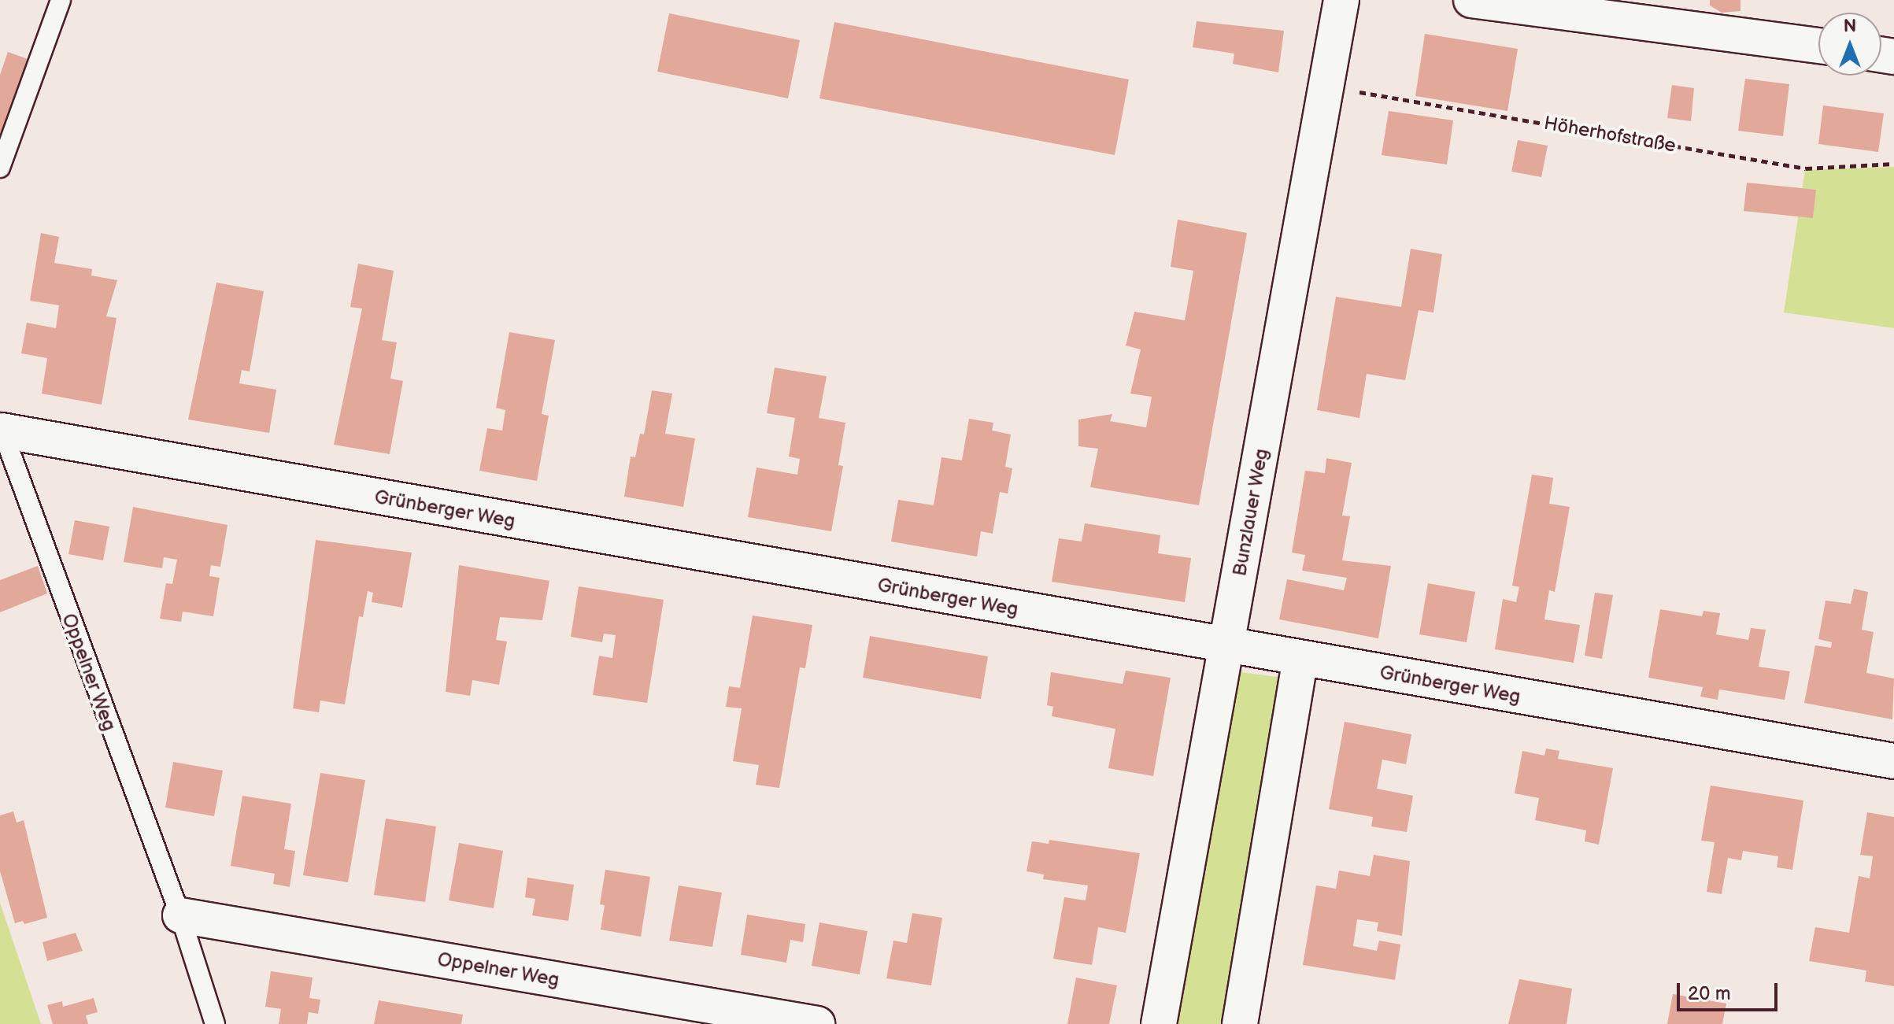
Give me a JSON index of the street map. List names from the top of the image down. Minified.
{"streets":{"street":["Grünberger Weg","Bunzlauer Weg","Oppelner Weg"],"path":["Höherhofstraße"]},"crossings":[["Höherhofstraße","Bunzlauer Weg"],["Grünberger Weg","Bunzlauer Weg"],["Grünberger Weg","Oppelner Weg"]],"scale_bar":"20 m","north":"top"}
